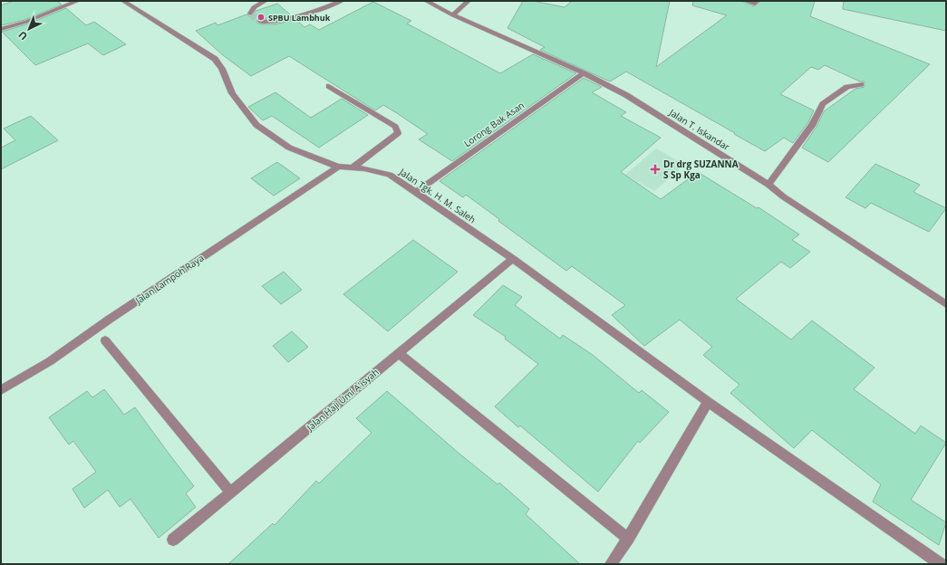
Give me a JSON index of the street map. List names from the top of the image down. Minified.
{"streets":{"street":["Lorong Bak Asan","Jalan T. Iskandar","Jalan Tgk. H. M. Saleh","Jalan Lampoh Raya","Jalan Haji Umi A'isyah"]},"crossings":[["Lorong Bak Asan","Jalan T. Iskandar"],["Lorong Bak Asan","Jalan Tgk. H. M. Saleh"],["Jalan Tgk. H. M. Saleh","Jalan Lampoh Raya"],["Jalan Tgk. H. M. Saleh","Jalan Haji Umi A'isyah"]],"places":{"other":["SPBU Lambhuk"],"health":["Dr drg SUZANNA S Sp Kga"]},"north":"bottom left"}
